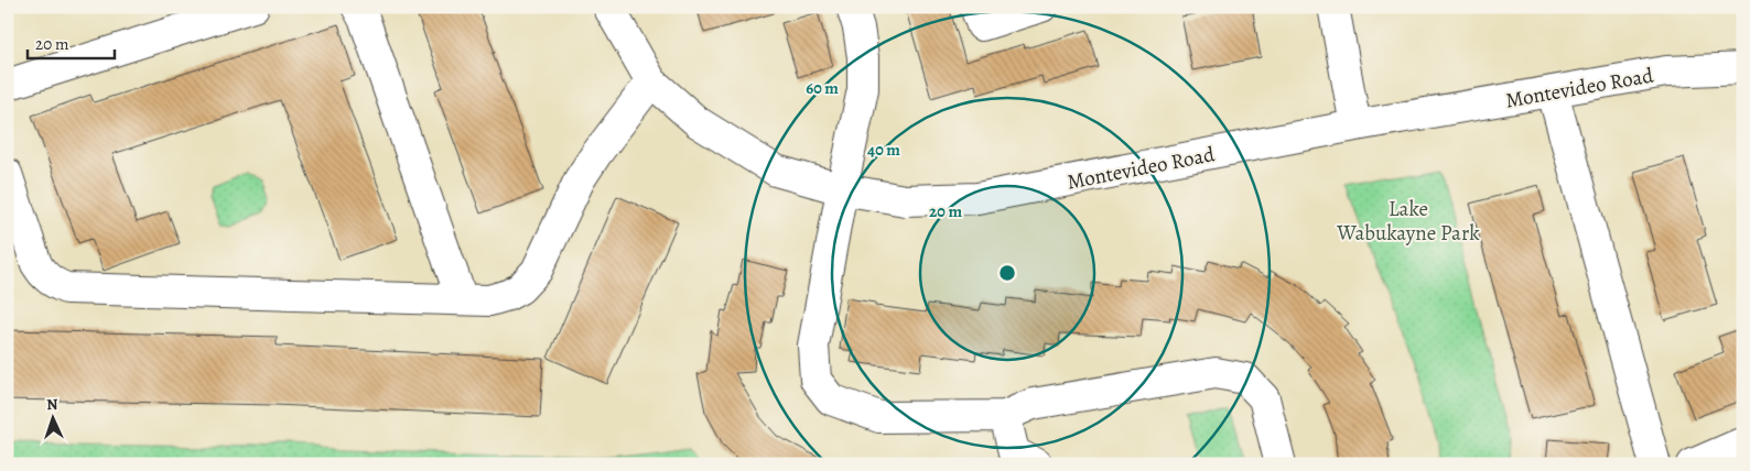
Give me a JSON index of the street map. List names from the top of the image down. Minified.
{"streets":{"street":["Montevideo Road"]},"parks":["Lake Wabukayne Park"],"scale_bar":"20 m","north":"top","rings":["60 m","40 m","20 m"]}
